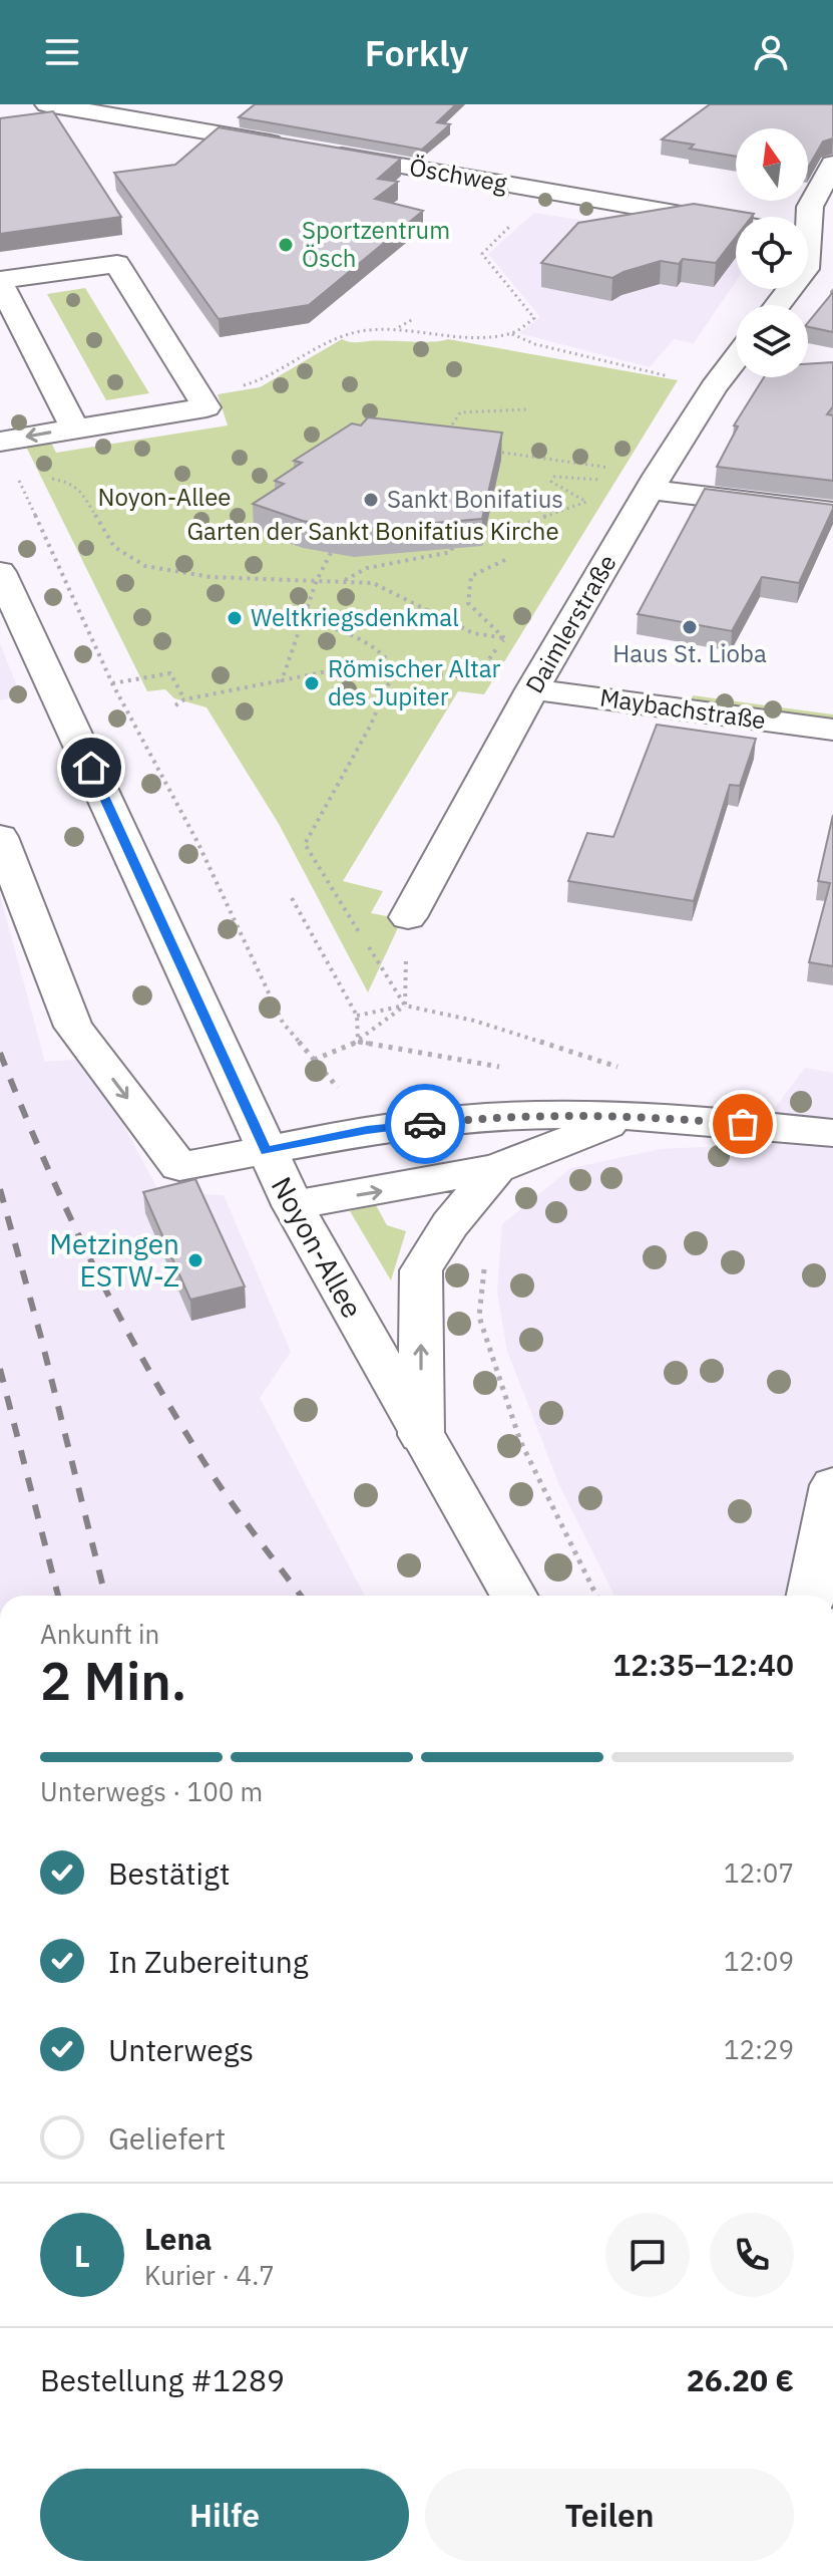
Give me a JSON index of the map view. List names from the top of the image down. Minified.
{"streets":{"street":["Öschweg","Daimlerstraße","Maybachstraße","Noyon-Allee"]},"crossings":[["Daimlerstraße","Maybachstraße"]],"parks":["Noyon-Allee","Garten der Sankt Bonifatius Kirche"],"places":["Sportzentrum Ösch","Sankt Bonifatius","Weltkriegsdenkmal","Haus St. Lioba","Römischer Altar des Jupiter","Metzingen ESTW-Z"],"north":"top","page":{"header":"Forkly","heading":["2 Min.","Ankunft in","12:35–12:40"],"panel":["Lena","Kurier · 4.7","Bestellung #1289","26.20 €"],"bar":"Unterwegs · 100 m","list":[["Bestätigt","12:07"],["In Zubereitung","12:09"],["Unterwegs","12:29"],"Geliefert"],"round":"L","buttons":["Hilfe","Teilen"]}}
